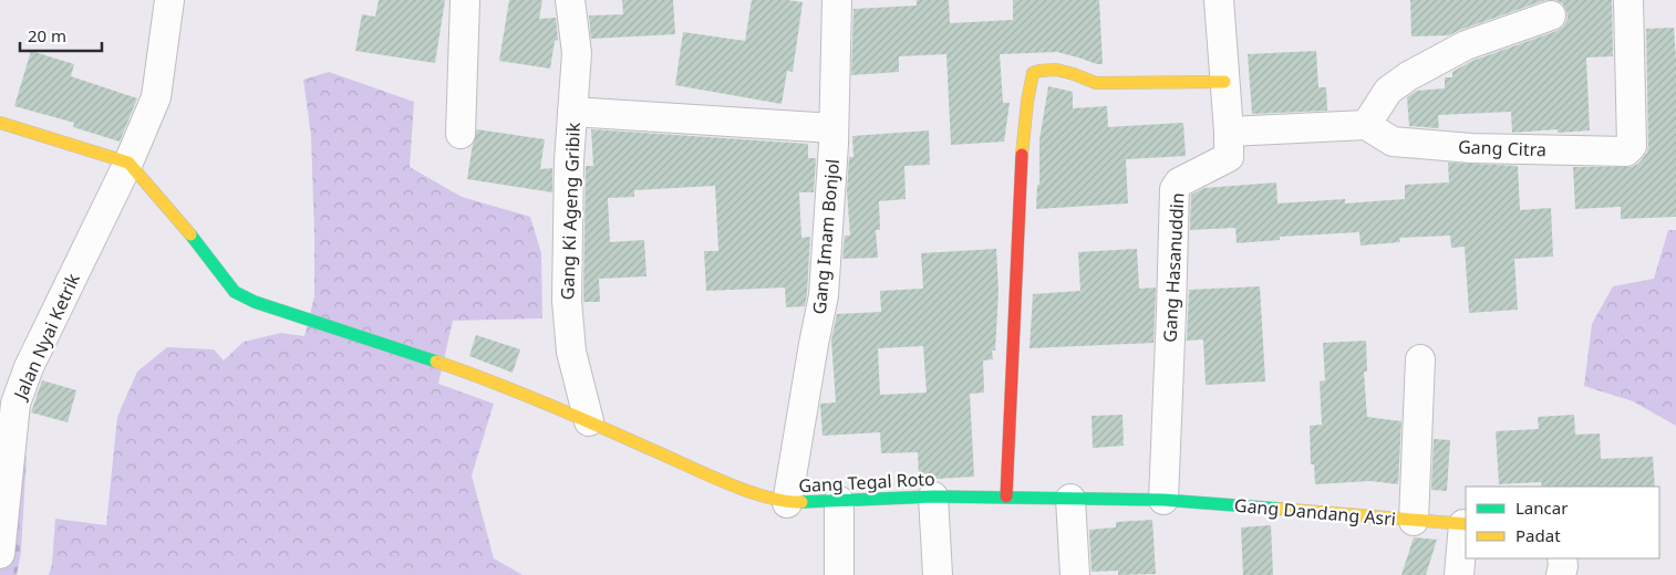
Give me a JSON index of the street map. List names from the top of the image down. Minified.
{"streets":{"street":["Gang Citra","Gang Ki Ageng Gribik","Gang Imam Bonjol","Gang Hasanuddin","Jalan Nyai Ketrik","Gang Tegal Roto","Gang Dandang Asri"]},"crossings":[["Gang Ki Ageng Gribik","Gang Tegal Roto"],["Gang Imam Bonjol","Gang Tegal Roto"],["Gang Hasanuddin","Gang Tegal Roto"],["Gang Hasanuddin","Gang Dandang Asri"],["Jalan Nyai Ketrik","Gang Tegal Roto"],["Gang Tegal Roto","Gang Dandang Asri"]],"legend":["Lancar","Padat"],"scale_bar":"20 m"}
